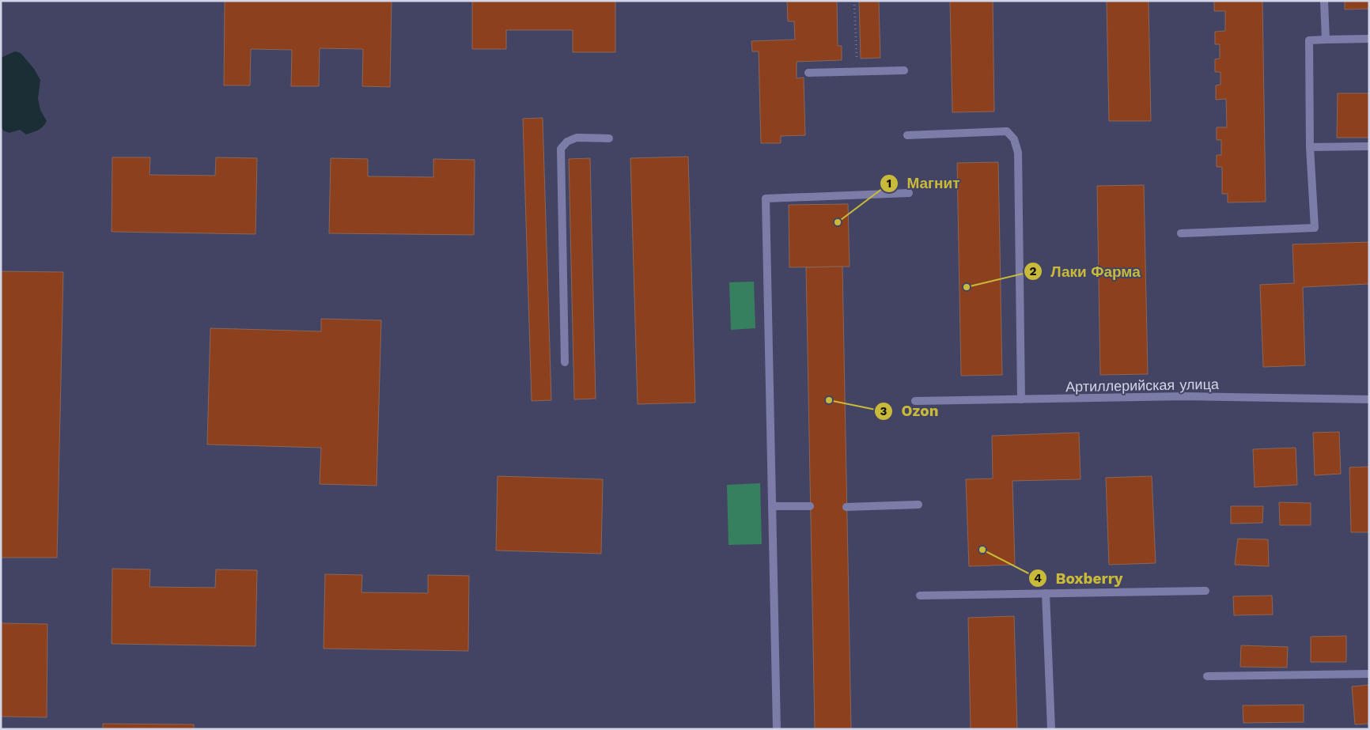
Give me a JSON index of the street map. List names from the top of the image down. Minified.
{"streets":{"street":["Артиллерийская улица"]},"places":["Магнит","Лаки Фарма","Ozon","Boxberry"]}
